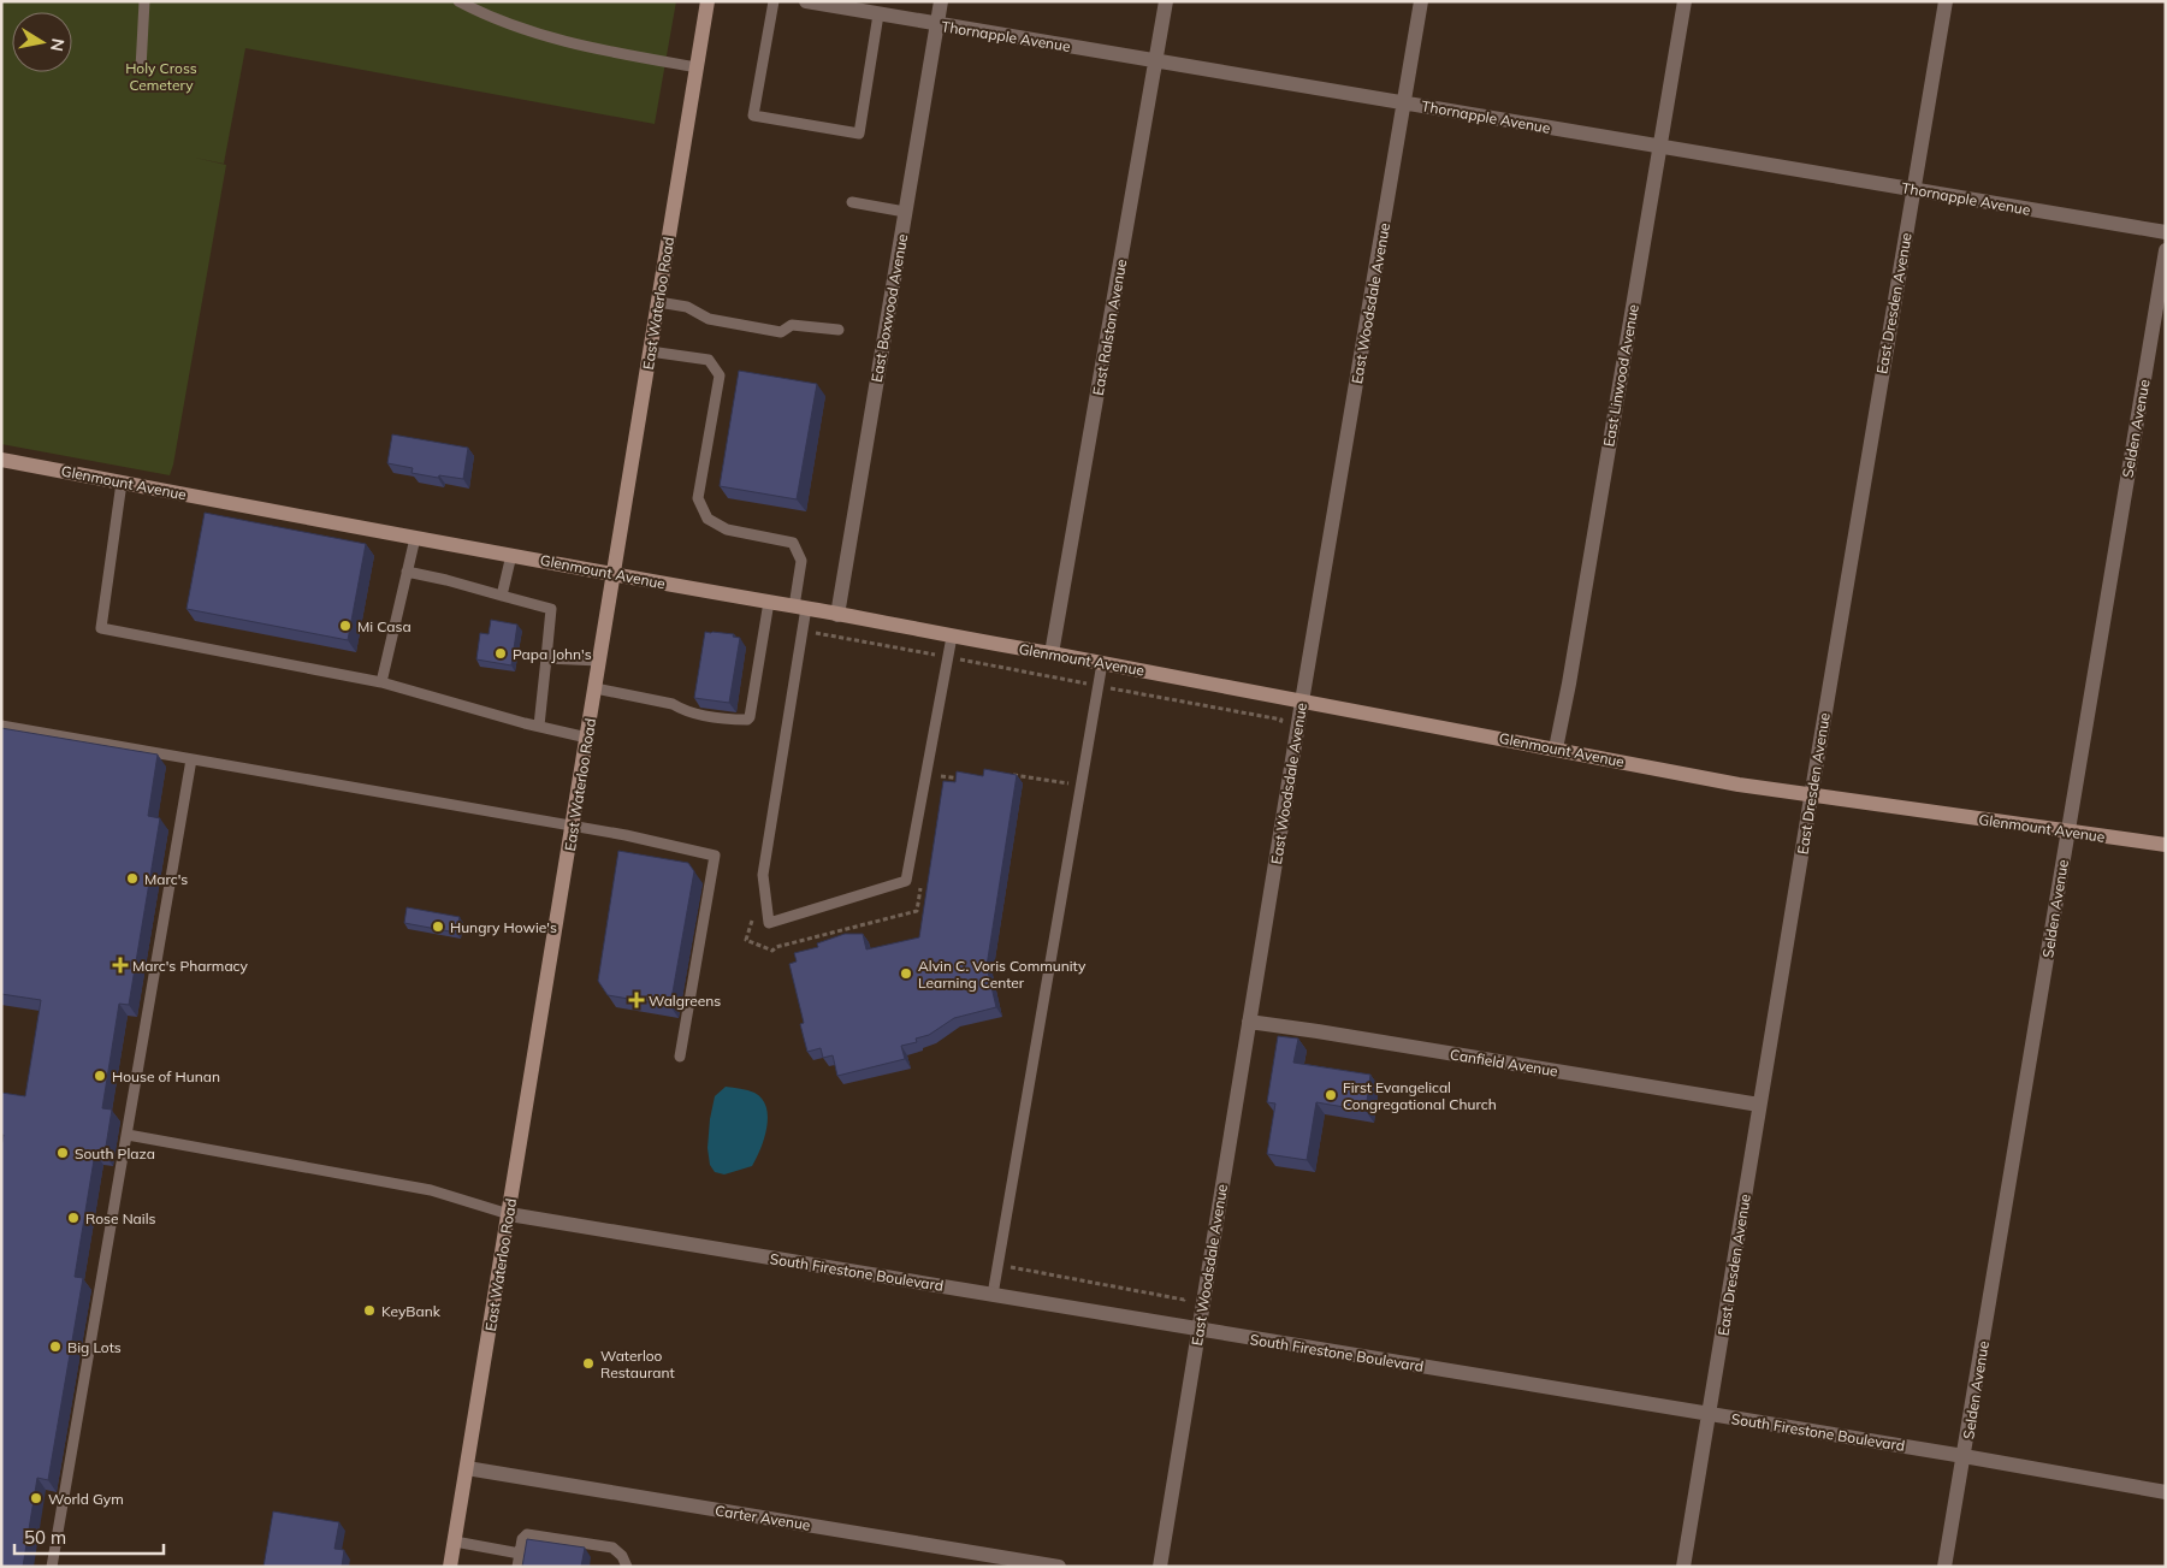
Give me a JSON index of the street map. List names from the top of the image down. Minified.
{"streets":{"street":["Thornapple Avenue","East Waterloo Road","East Woodsdale Avenue","East Dresden Avenue","East Boxwood Avenue","East Ralston Avenue","East Linwood Avenue","Selden Avenue","Glenmount Avenue","Canfield Avenue","South Firestone Boulevard","Carter Avenue"]},"crossings":[["Thornapple Avenue","East Woodsdale Avenue"],["Thornapple Avenue","East Dresden Avenue"],["Thornapple Avenue","East Boxwood Avenue"],["Thornapple Avenue","East Ralston Avenue"],["Thornapple Avenue","East Linwood Avenue"],["East Waterloo Road","Glenmount Avenue"],["East Waterloo Road","South Firestone Boulevard"],["East Waterloo Road","Carter Avenue"],["East Woodsdale Avenue","Glenmount Avenue"],["East Woodsdale Avenue","Canfield Avenue"],["East Woodsdale Avenue","South Firestone Boulevard"],["East Dresden Avenue","Glenmount Avenue"],["East Dresden Avenue","Canfield Avenue"],["East Dresden Avenue","South Firestone Boulevard"],["East Boxwood Avenue","Glenmount Avenue"],["East Ralston Avenue","Glenmount Avenue"],["East Linwood Avenue","Glenmount Avenue"],["Selden Avenue","Glenmount Avenue"],["Selden Avenue","South Firestone Boulevard"]],"parks":["Holy Cross Cemetery"],"places":{"other":["Mi Casa","Papa John's","Marc's","Hungry Howie's","Alvin C. Voris Community Learning Center","House of Hunan","First Evangelical Congregational Church","South Plaza","Rose Nails","KeyBank","Big Lots","Waterloo Restaurant","World Gym"],"health":["Marc's Pharmacy","Walgreens"]},"scale_bar":"50 m","north":"right"}
